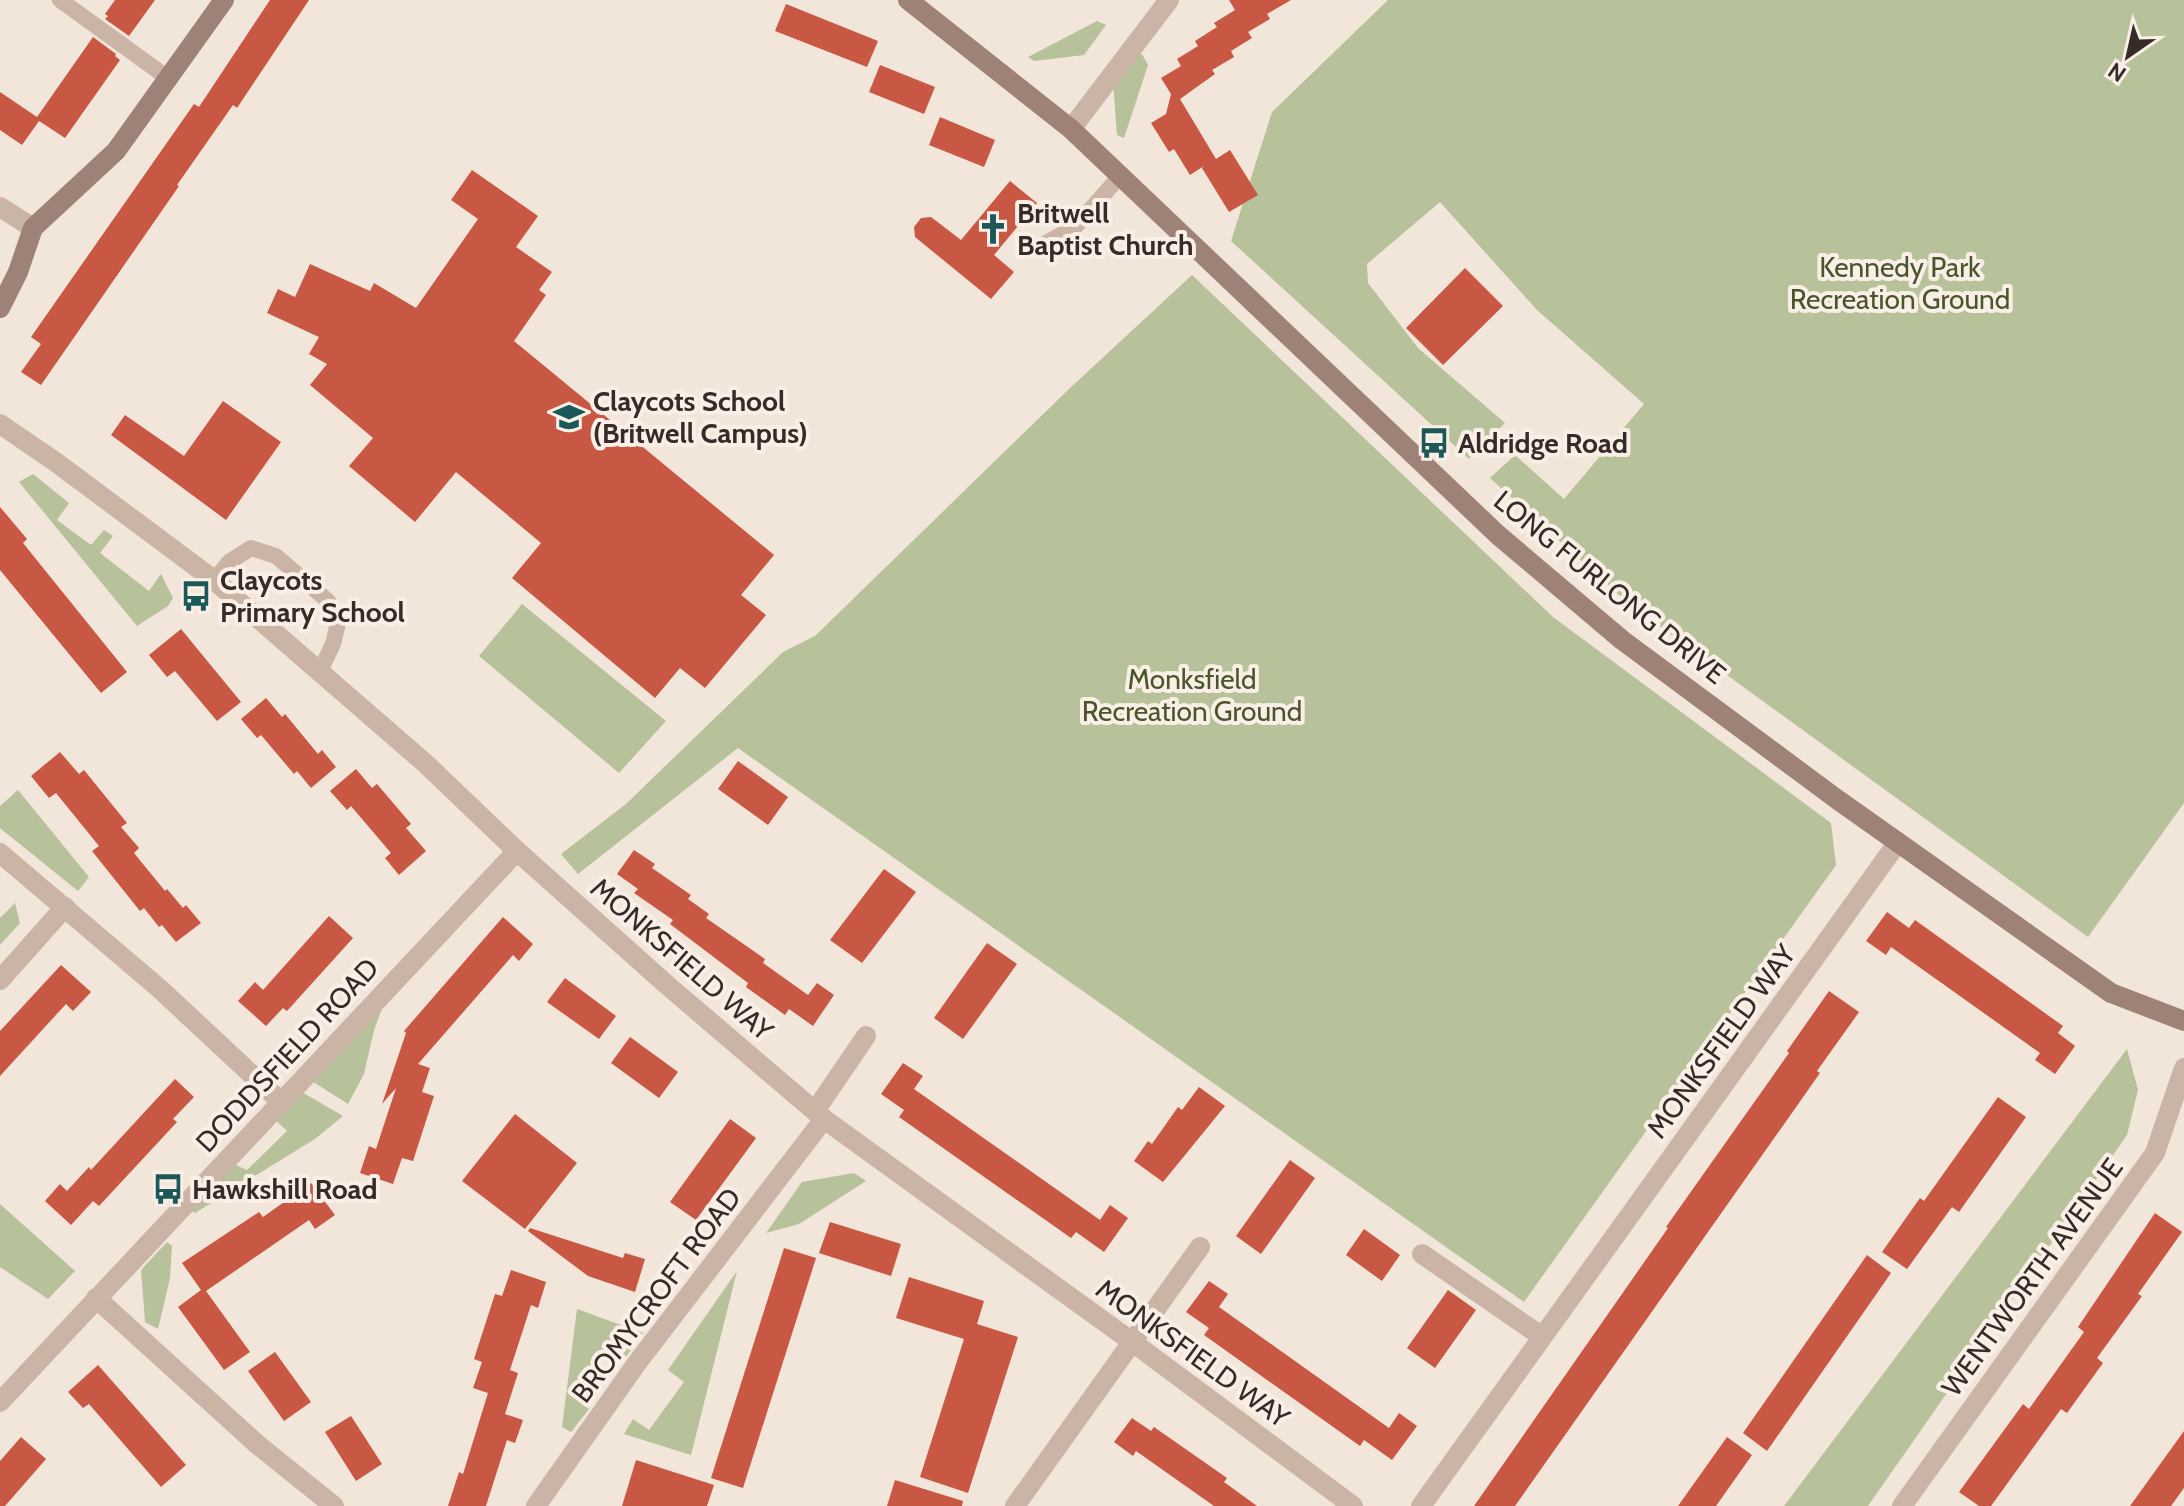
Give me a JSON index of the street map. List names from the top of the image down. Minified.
{"streets":{"street":["LONG FURLONG DRIVE","MONKSFIELD WAY","DODDSFIELD ROAD","WENTWORTH AVENUE","BROMYCROFT ROAD"]},"crossings":[["LONG FURLONG DRIVE","MONKSFIELD WAY"],["MONKSFIELD WAY","DODDSFIELD ROAD"],["MONKSFIELD WAY","BROMYCROFT ROAD"]],"parks":["Kennedy Park Recreation Ground","Monksfield Recreation Ground"],"places":{"church":["Britwell Baptist Church"],"school or university":["Claycots School (Britwell Campus)"],"bus stop":["Aldridge Road","Claycots Primary School","Hawkshill Road"]},"north":"bottom left"}
